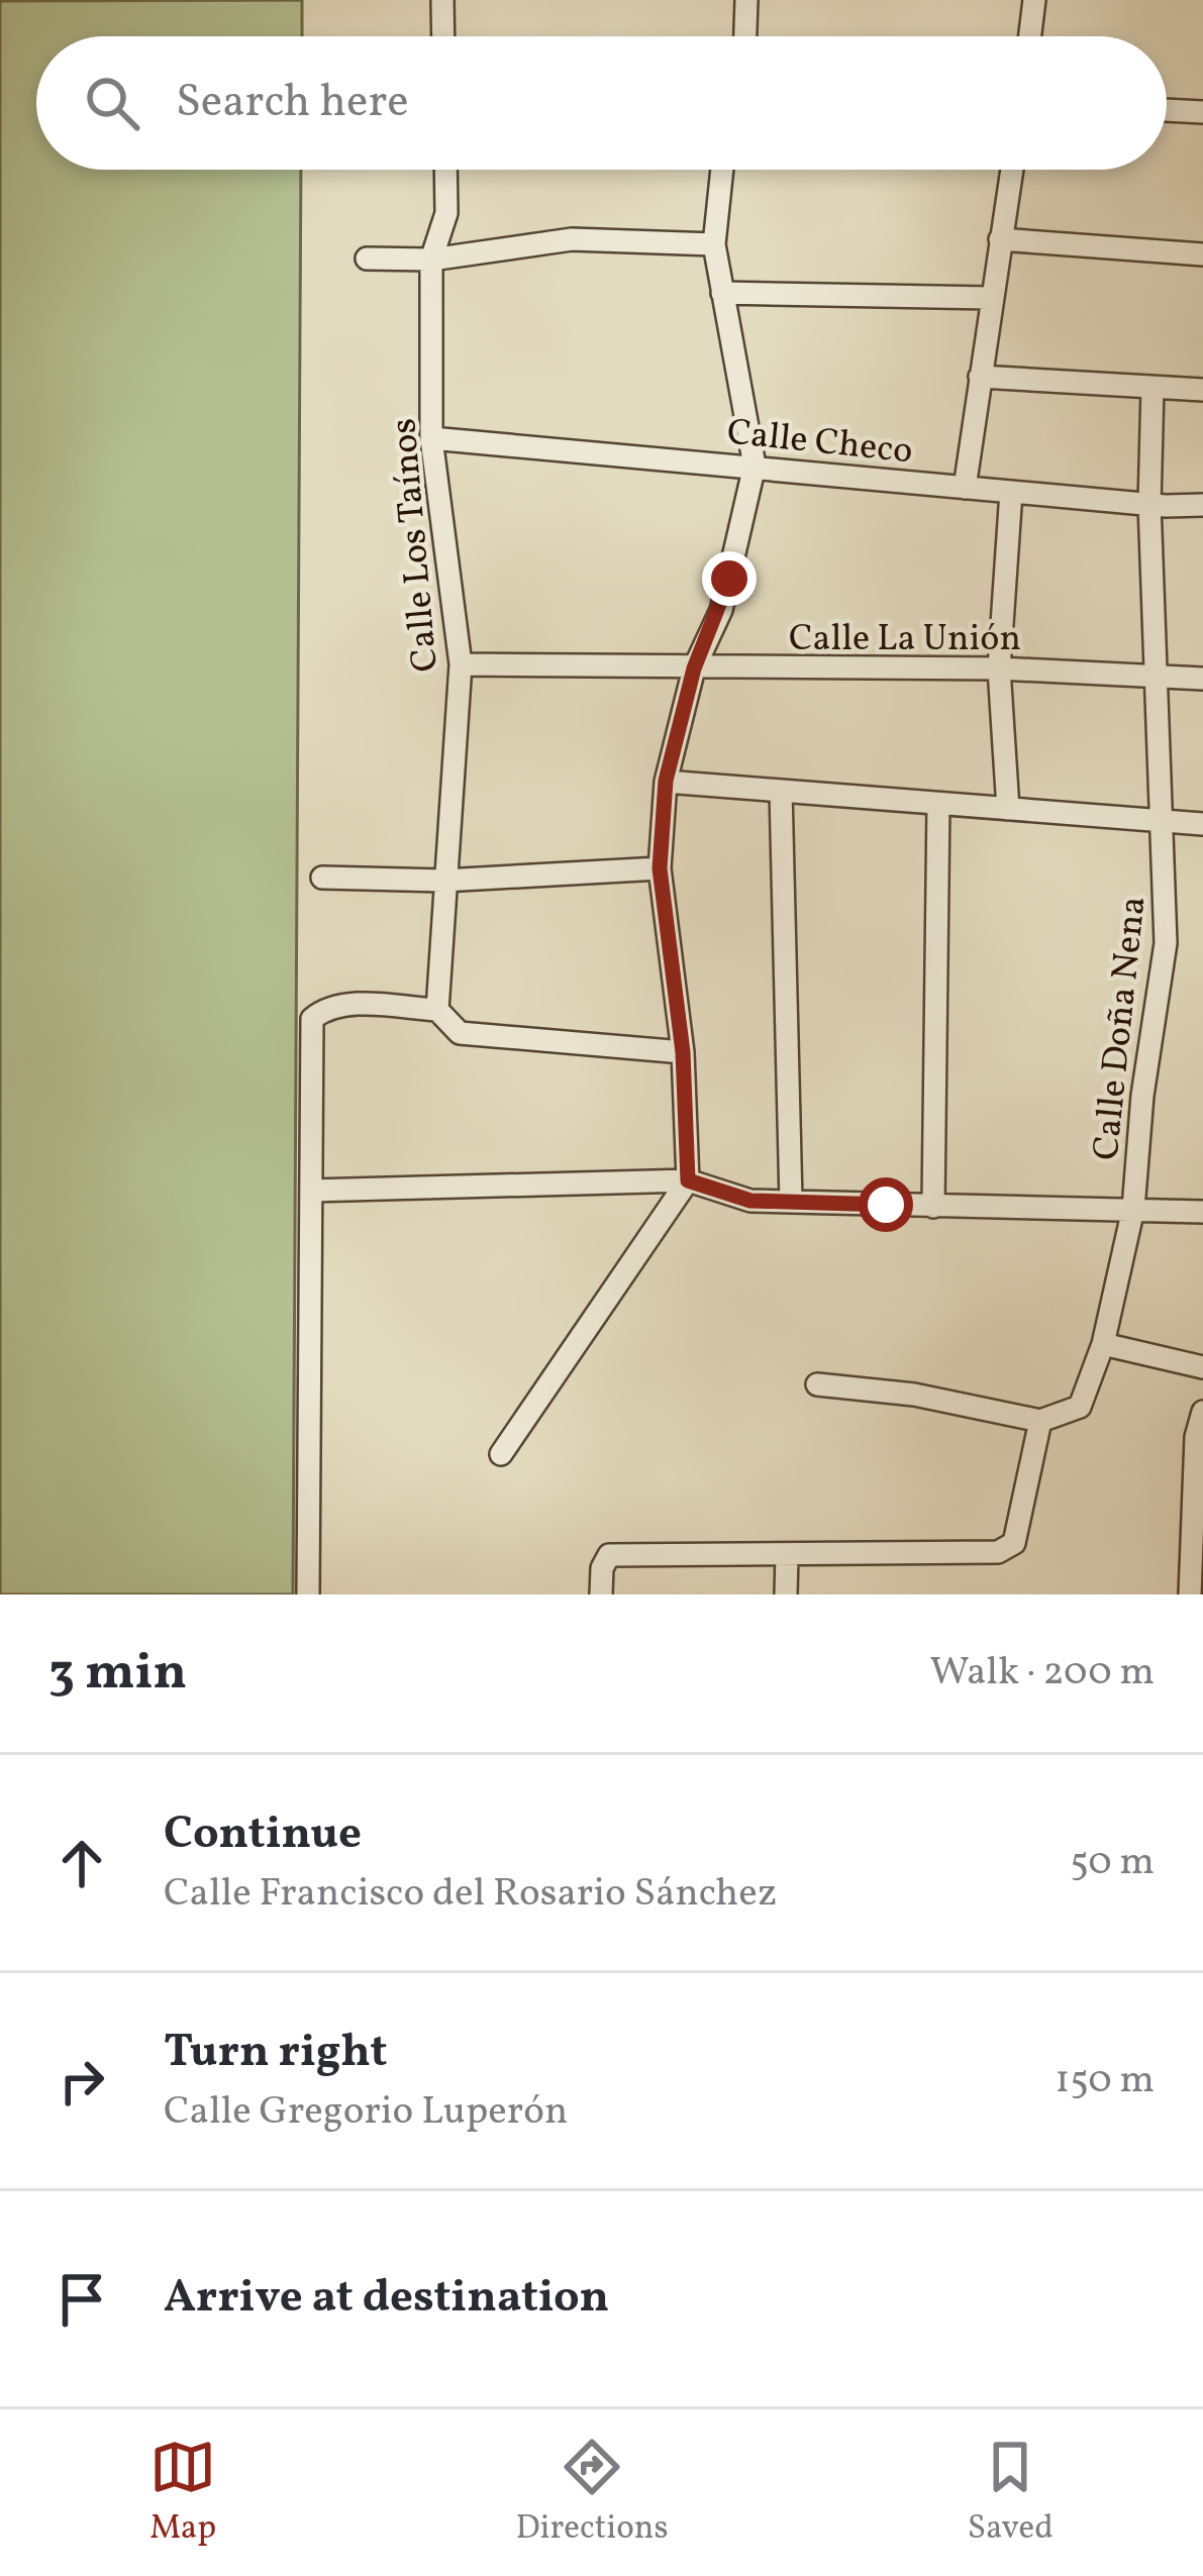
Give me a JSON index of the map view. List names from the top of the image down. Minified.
{"streets":{"street":["Calle Checo","Calle Los Taínos","Calle La Unión","Calle Doña Nena"]},"crossings":[["Calle Checo","Calle Los Taínos"],["Calle Checo","Calle Doña Nena"],["Calle Los Taínos","Calle La Unión"],["Calle La Unión","Calle Doña Nena"]],"page":{"search":"Search here","heading":["3 min","Walk · 200 m"],"list":[["Continue","Calle Francisco del Rosario Sánchez","50 m"],["Turn right","Calle Gregorio Luperón","150 m"],"Arrive at destination"],"nav":["Map","Directions","Saved"]}}
